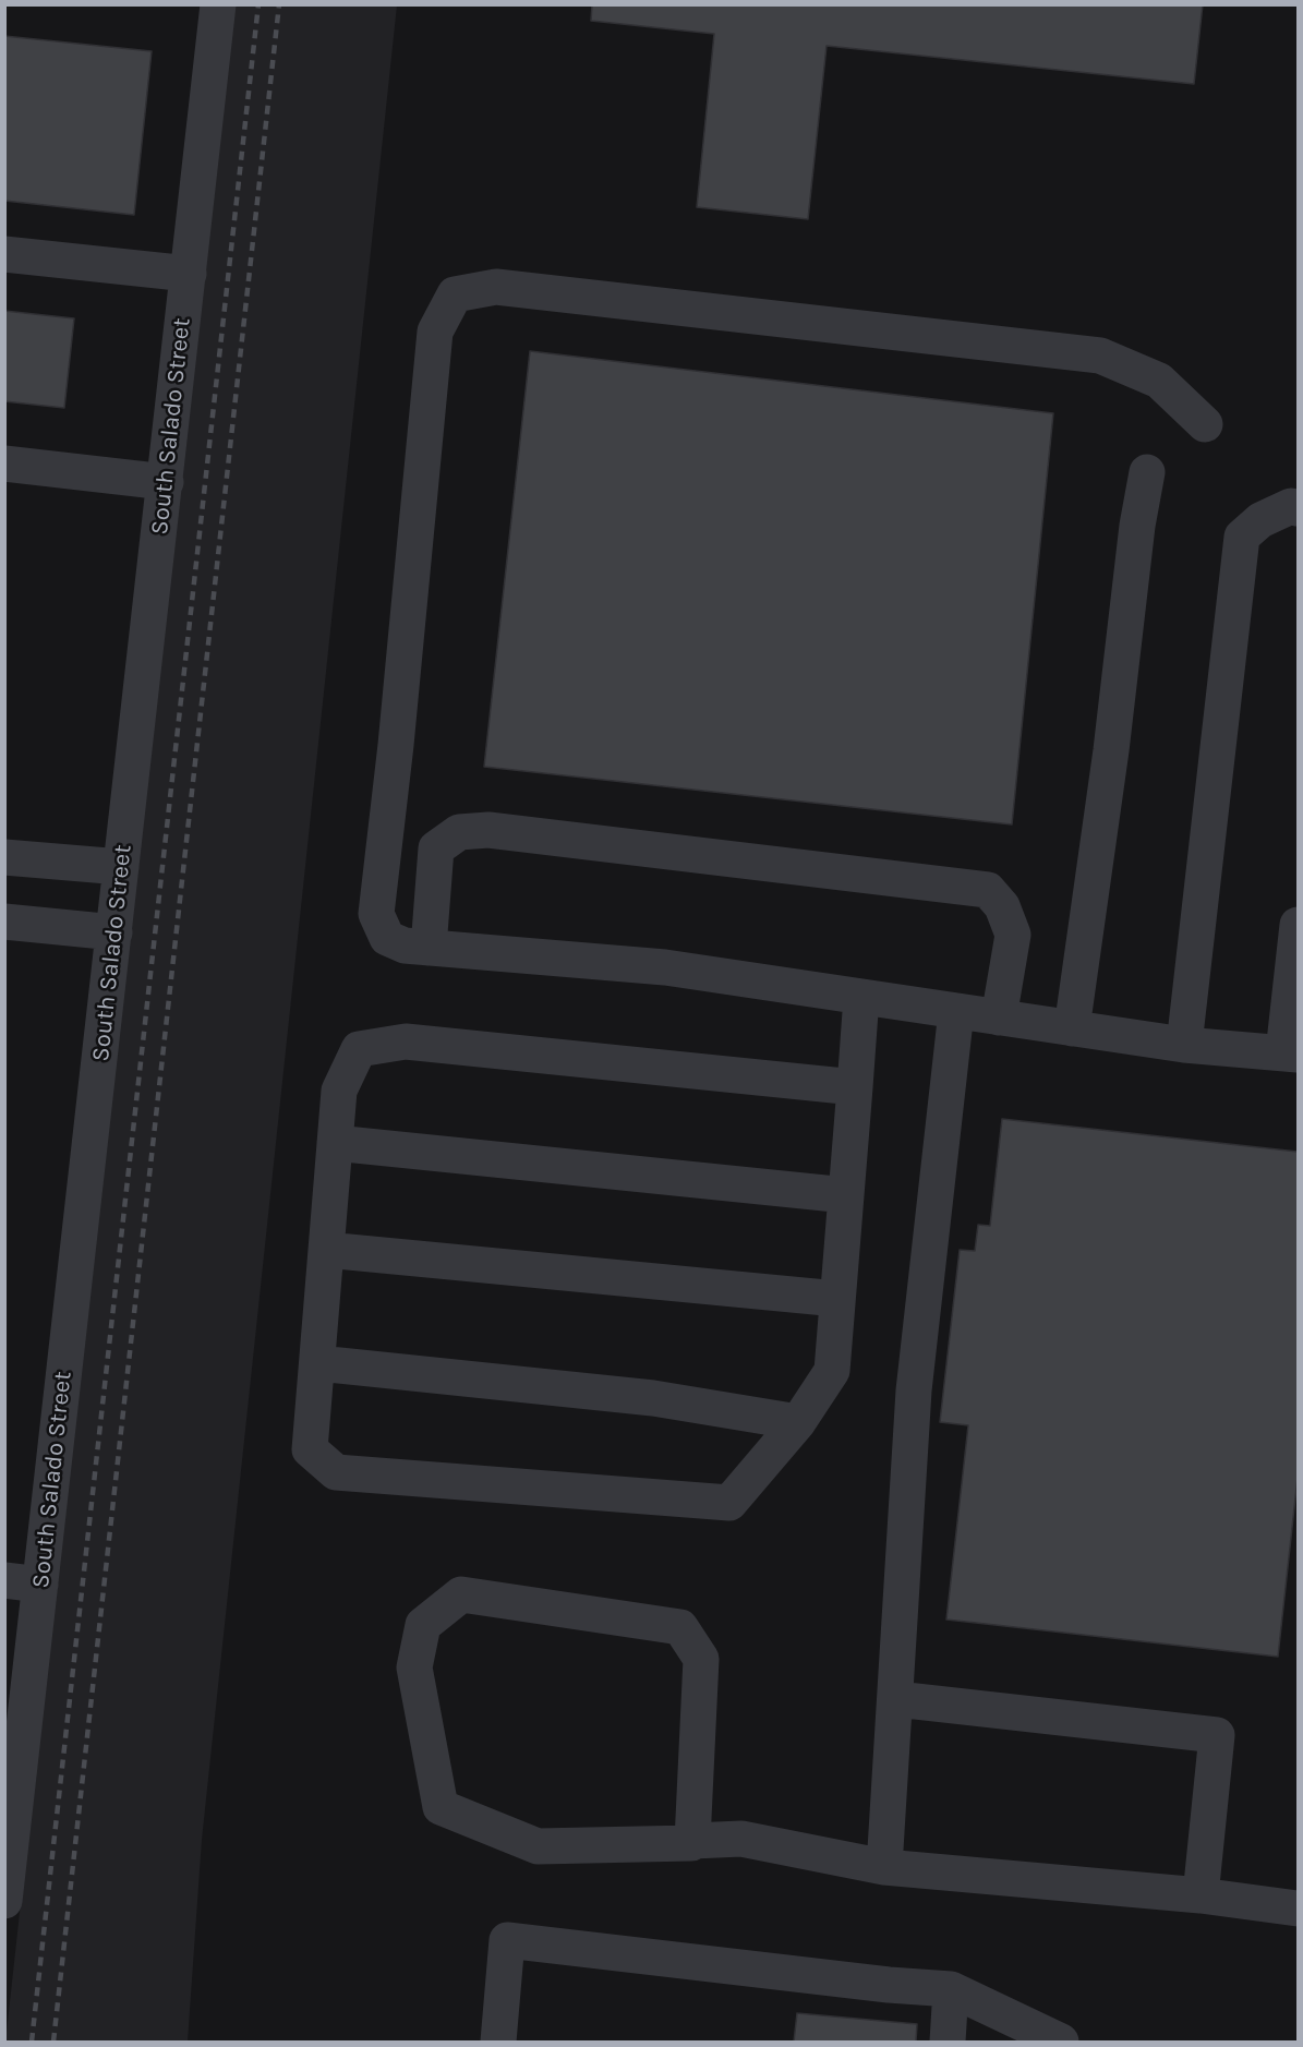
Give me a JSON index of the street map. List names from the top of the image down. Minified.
{"streets":{"street":["South Salado Street"]}}
